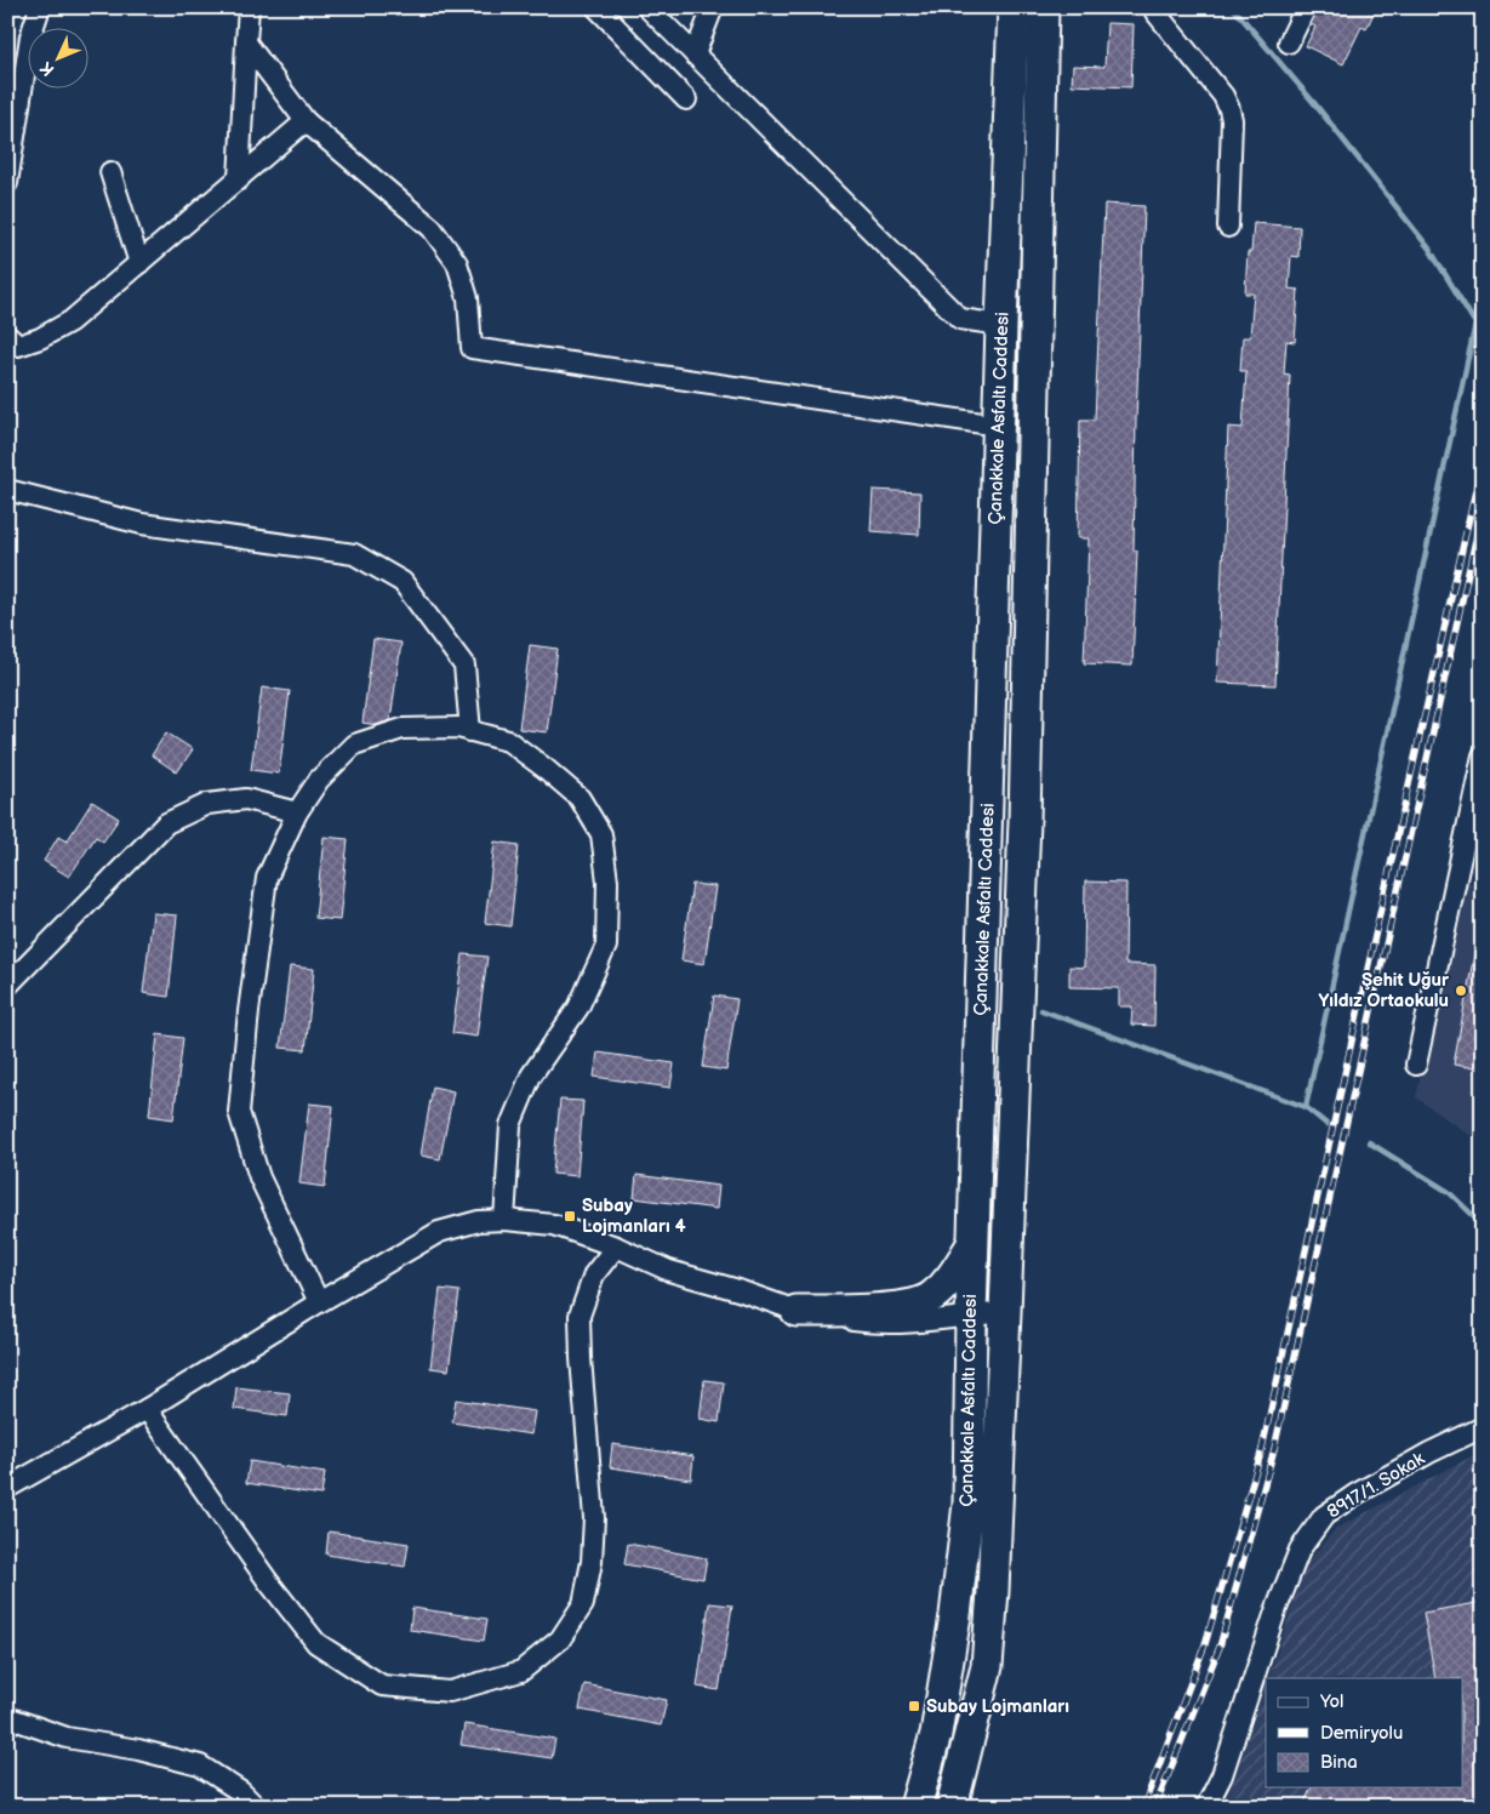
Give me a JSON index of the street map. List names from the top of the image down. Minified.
{"streets":{"highway":["Çanakkale Asfaltı Caddesi"],"street":["8917/1. Sokak"]},"places":{"other":["Şehit Uğur Yıldız Ortaokulu"],"transit":["Subay Lojmanları 4","Subay Lojmanları"]},"legend":["Yol","Demiryolu","Bina"],"north":"bottom left"}
